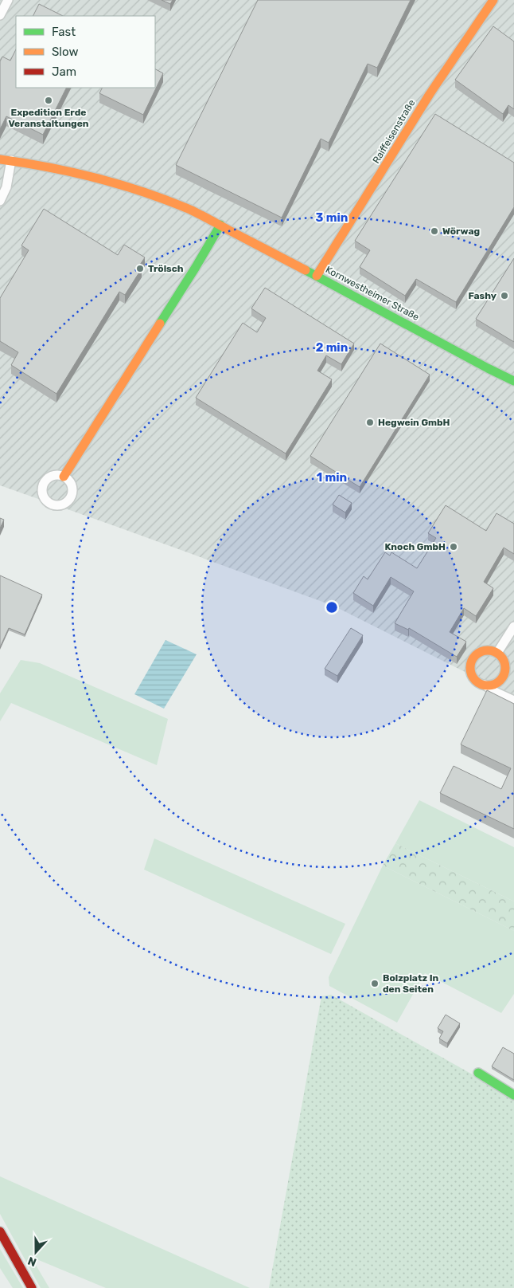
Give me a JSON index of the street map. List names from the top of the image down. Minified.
{"streets":{"street":["Raiffeisenstraße","Kornwestheimer Straße"]},"crossings":[["Raiffeisenstraße","Kornwestheimer Straße"]],"places":["Expedition Erde Veranstaltungen","Wörwag","Trölsch","Fashy","Hegwein GmbH","Knoch GmbH","Bolzplatz In den Seiten"],"legend":["Fast","Slow","Jam"],"north":"bottom","rings":["3 min","2 min","1 min"]}
